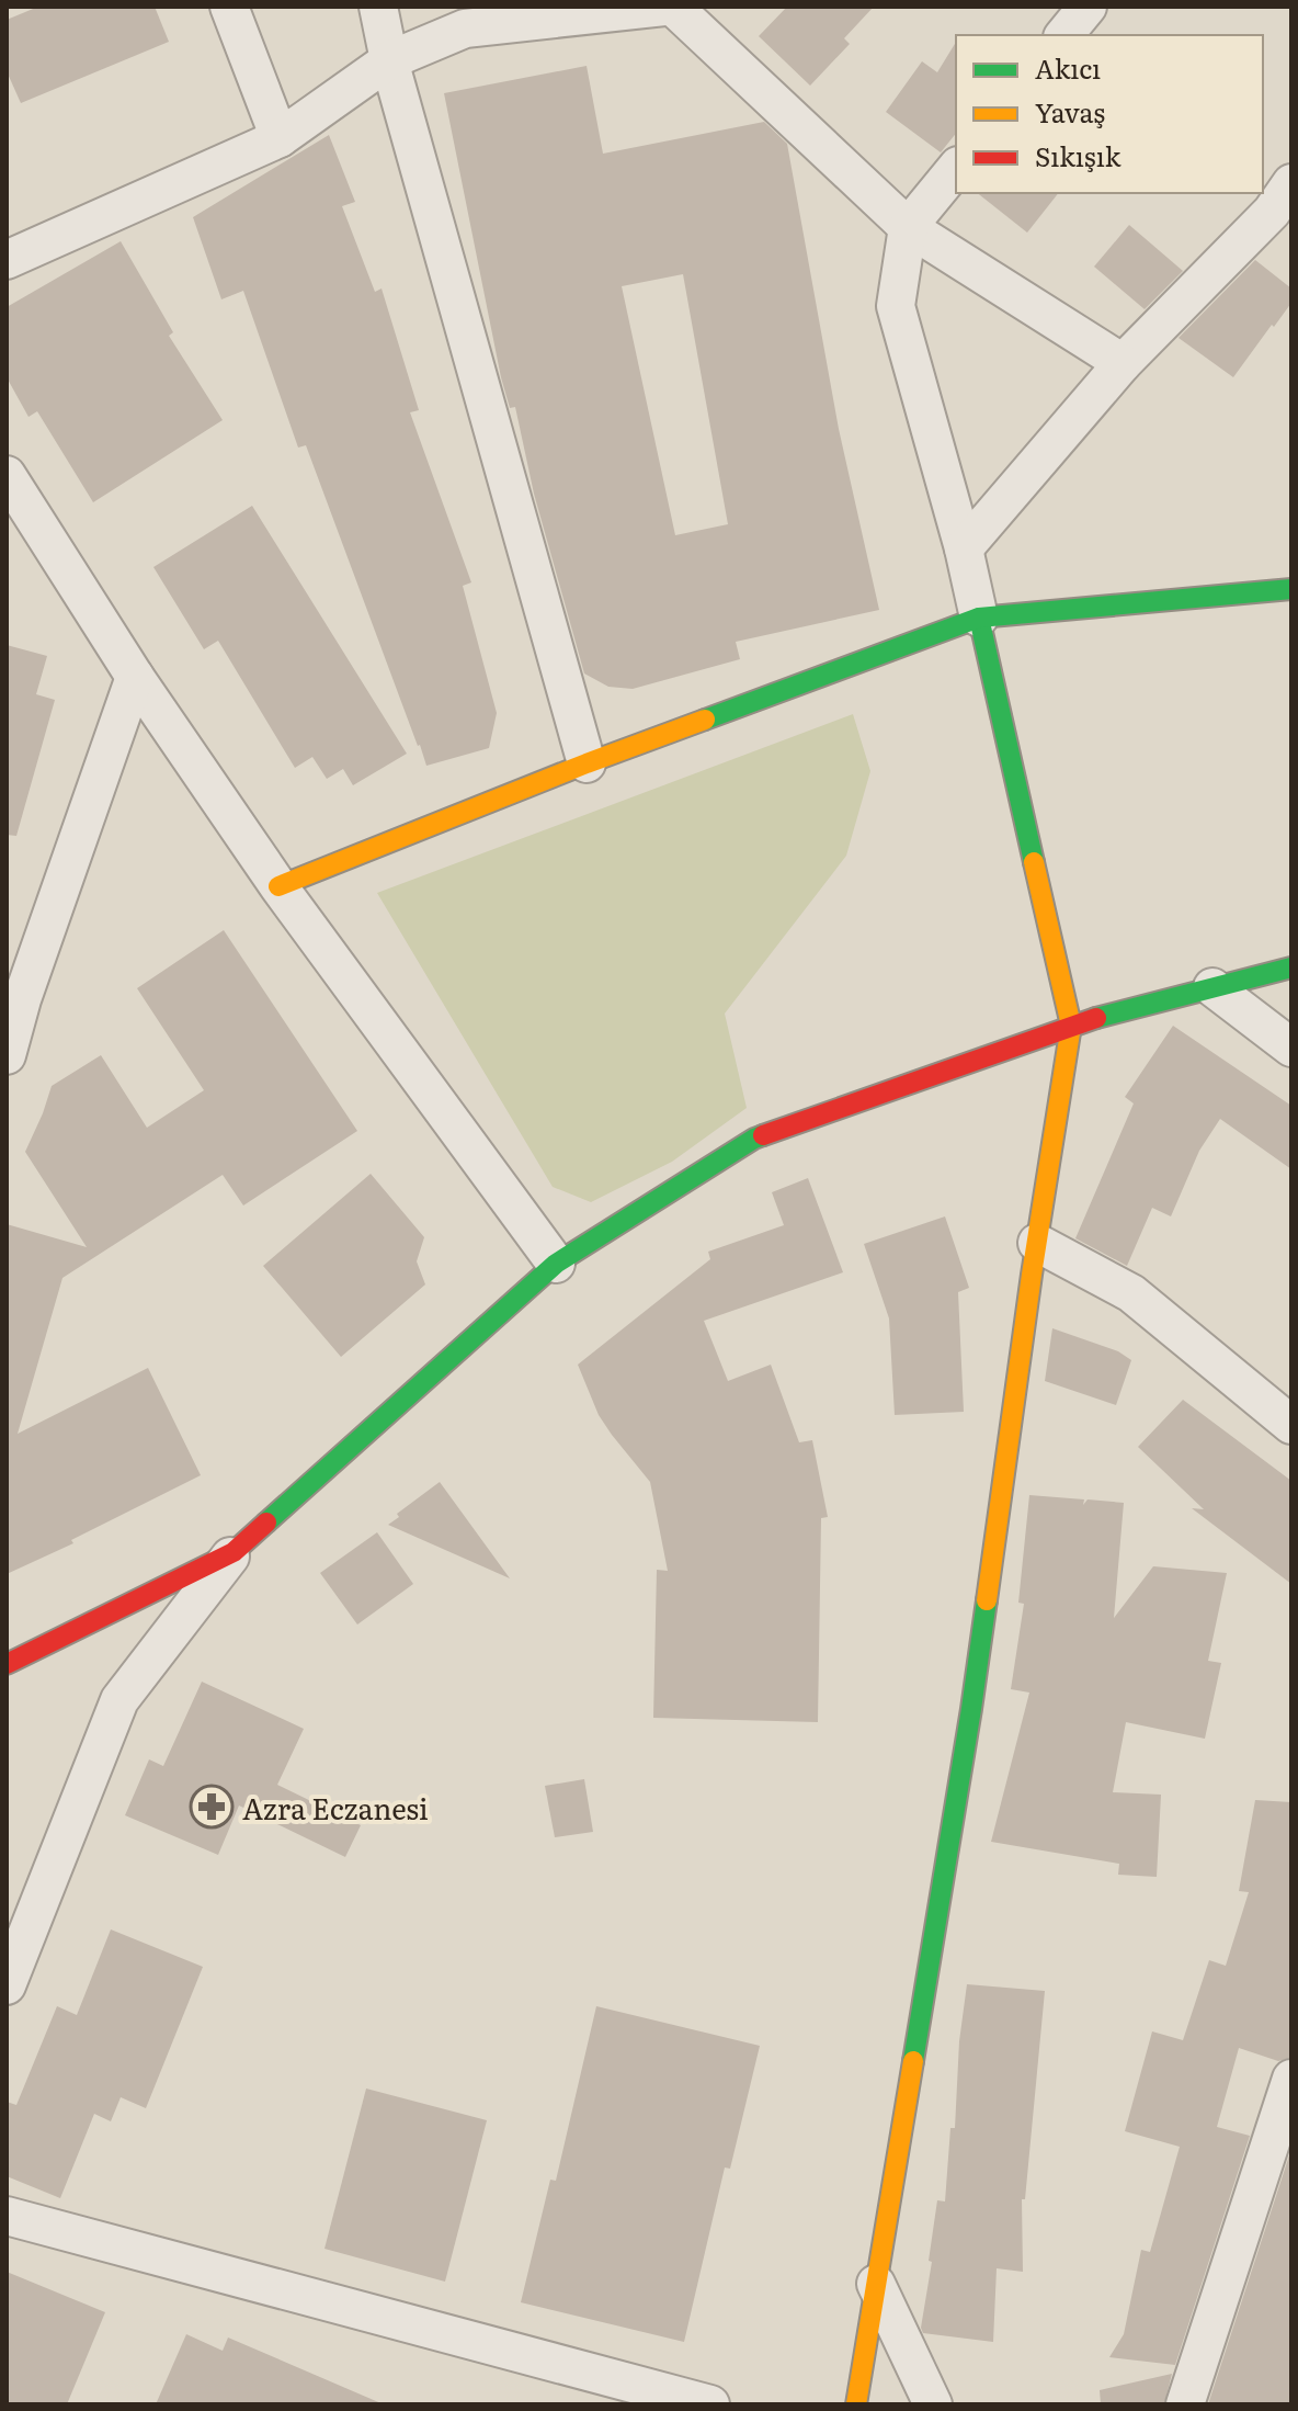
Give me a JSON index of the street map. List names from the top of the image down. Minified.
{"places":{"pharmacy":["Azra Eczanesi"]},"legend":["Akıcı","Yavaş","Sıkışık"]}
